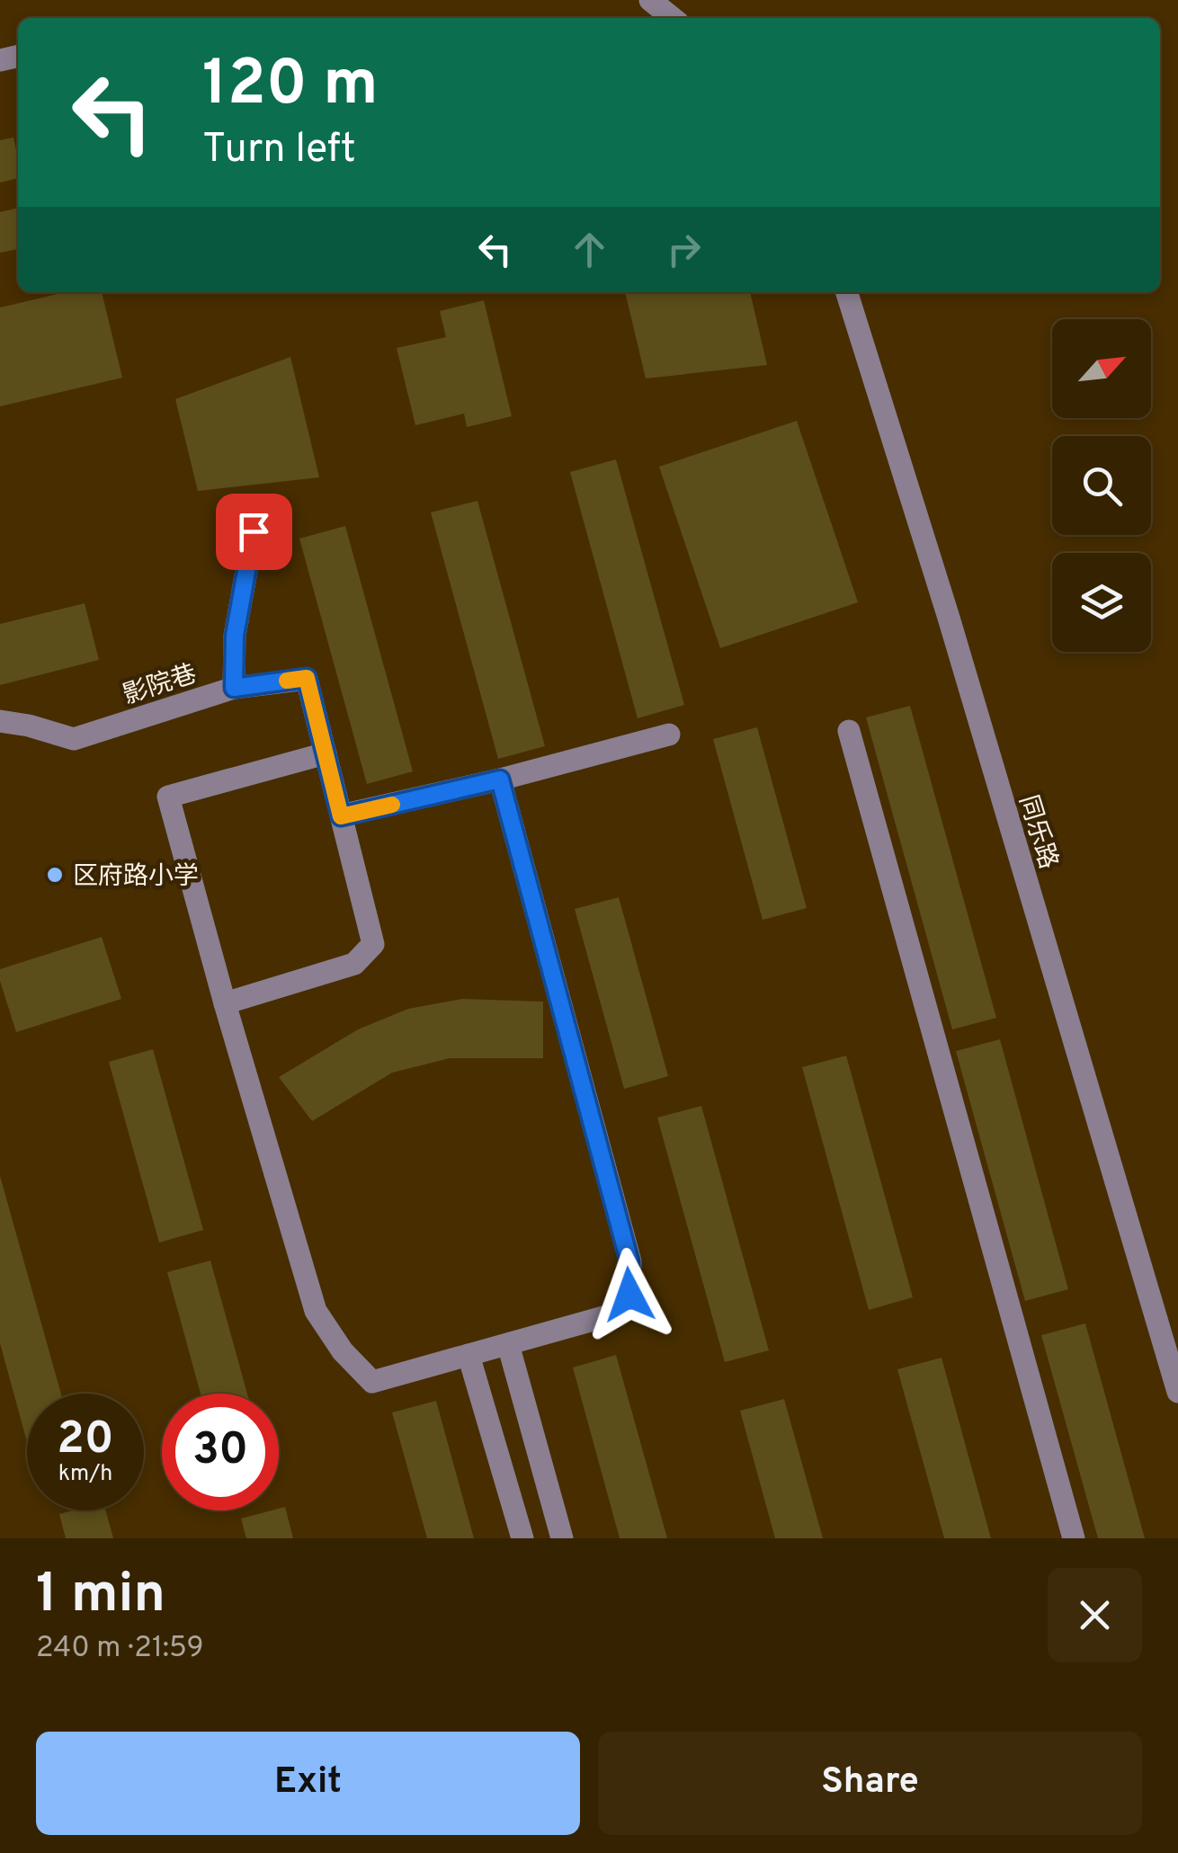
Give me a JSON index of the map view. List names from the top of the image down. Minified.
{"streets":{"street":["影院巷","同乐路"]},"places":["区府路小学"],"north":"top right","page":{"turn":["120 m","Turn left"],"speed":"20 km/h","limit":"30","heading":["1 min","240 m · 21:59"],"buttons":["Exit","Share"]}}
